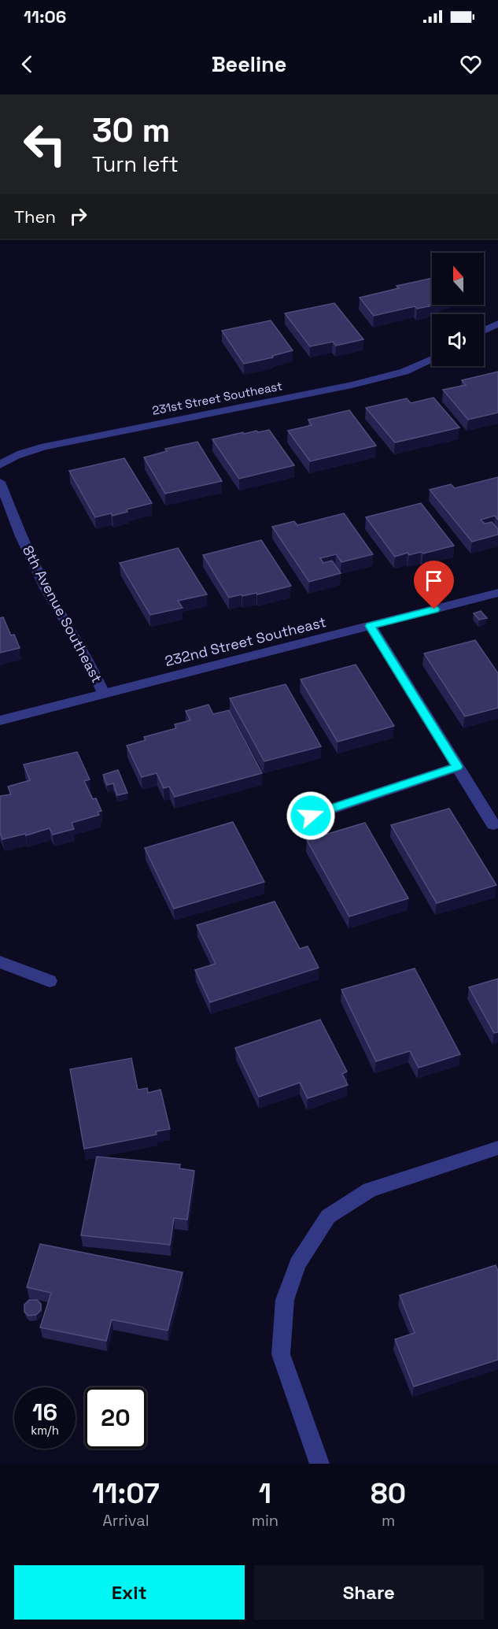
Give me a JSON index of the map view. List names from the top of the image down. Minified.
{"streets":{"street":["231st Street Southeast","8th Avenue Southeast","232nd Street Southeast"]},"crossings":[["8th Avenue Southeast","232nd Street Southeast"]],"north":"top","page":{"status":"11:06","header":"Beeline","turn":["30 m","Turn left"],"then":"Then","speed":"16 km/h","limit":"20","eta":["11:07","Arrival","1","min","80","m"],"buttons":["Exit","Share"]}}
